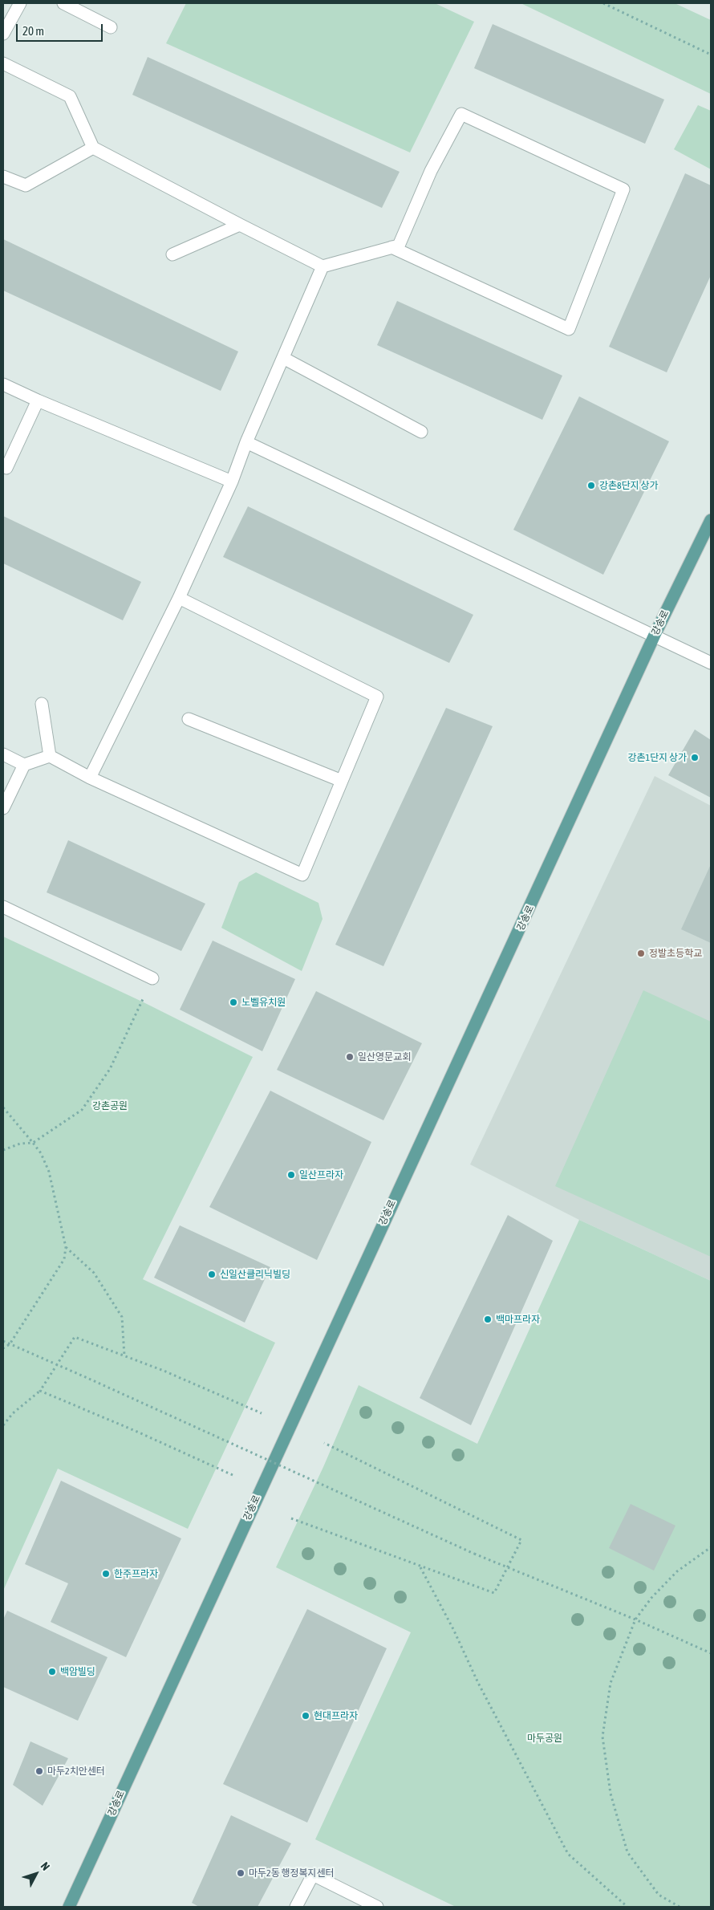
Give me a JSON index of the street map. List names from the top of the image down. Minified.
{"streets":{"main road":["강송로"]},"parks":["강촌공원","마두공원"],"places":["강촌8단지 상가","강촌1단지 상가","정발초등학교","노벨유치원","일산영문교회","일산프라자","신일산클리닉빌딩","백마프라자","한주프라자","백암빌딩","현대프라자","마두2치안센터","마두2동 행정복지센터"],"scale_bar":"20 m","north":"top right"}
